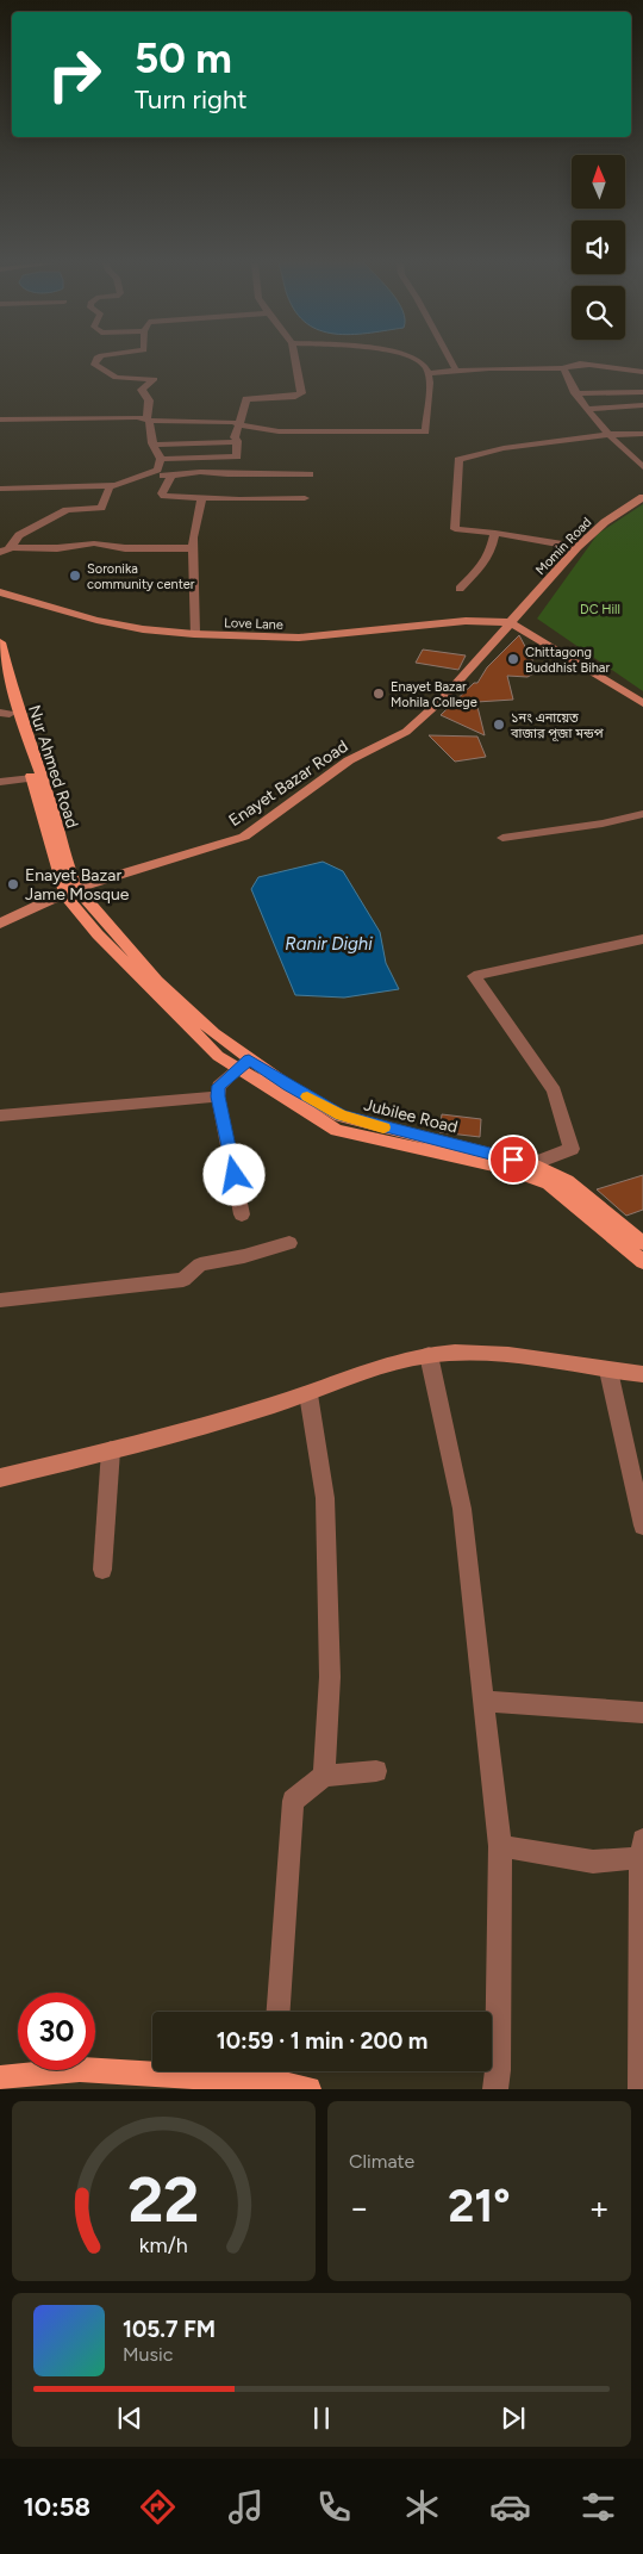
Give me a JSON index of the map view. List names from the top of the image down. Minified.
{"streets":{"main road":["Momin Road","Love Lane","Nur Ahmed Road","Enayet Bazar Road","Jubilee Road"]},"crossings":[["Momin Road","Love Lane"],["Momin Road","Enayet Bazar Road"],["Love Lane","Enayet Bazar Road"],["Nur Ahmed Road","Enayet Bazar Road"]],"water":["Ranir Dighi"],"parks":["DC Hill"],"places":["Soronika community center","Chittagong Buddhist Bihar","Enayet Bazar Mohila College","১নং এনায়েত বাজার পূজা মন্ডপ","Enayet Bazar Jame Mosque"],"north":"top","page":{"turn":["50 m","Turn right"],"limit":"30","trip":"10:59 · 1 min · 200 m","tile":"Climate","heat":["−","21°","+"],"song":["105.7 FM","Music"],"tabs":"10:58","gauge":["22","km/h"]}}
